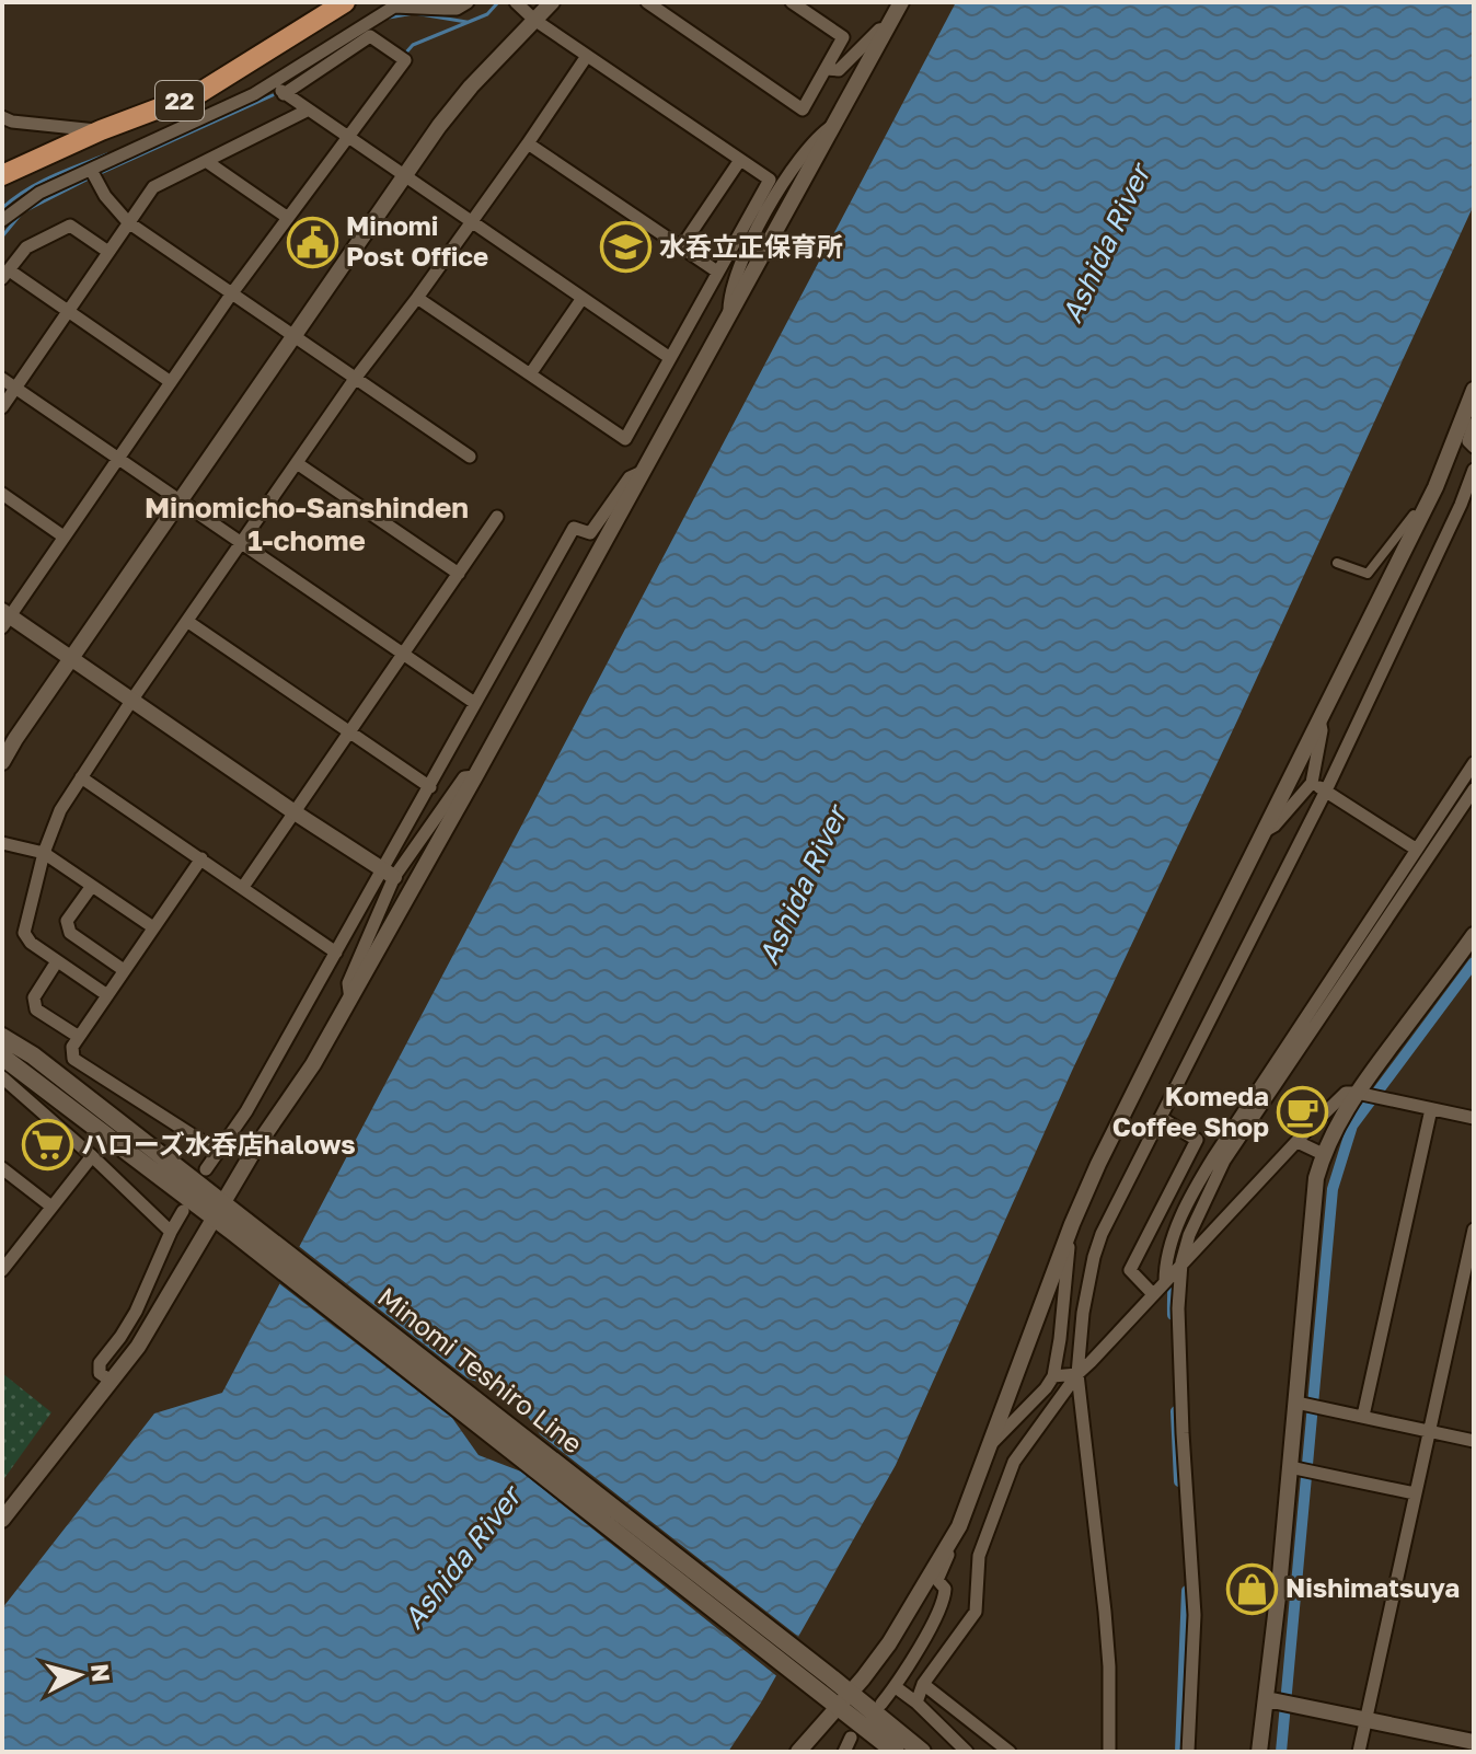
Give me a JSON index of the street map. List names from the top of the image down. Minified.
{"streets":{"main road":["22","Minomi Teshiro Line"]},"districts":["Minomicho-Sanshinden 1-chome"],"water":["Ashida River"],"places":{"public building":["Minomi Post Office"],"school or university":["水呑立正保育所"],"cafe":["Komeda Coffee Shop"],"supermarket":["ハローズ水呑店halows"],"shop":["Nishimatsuya"]},"north":"right"}
